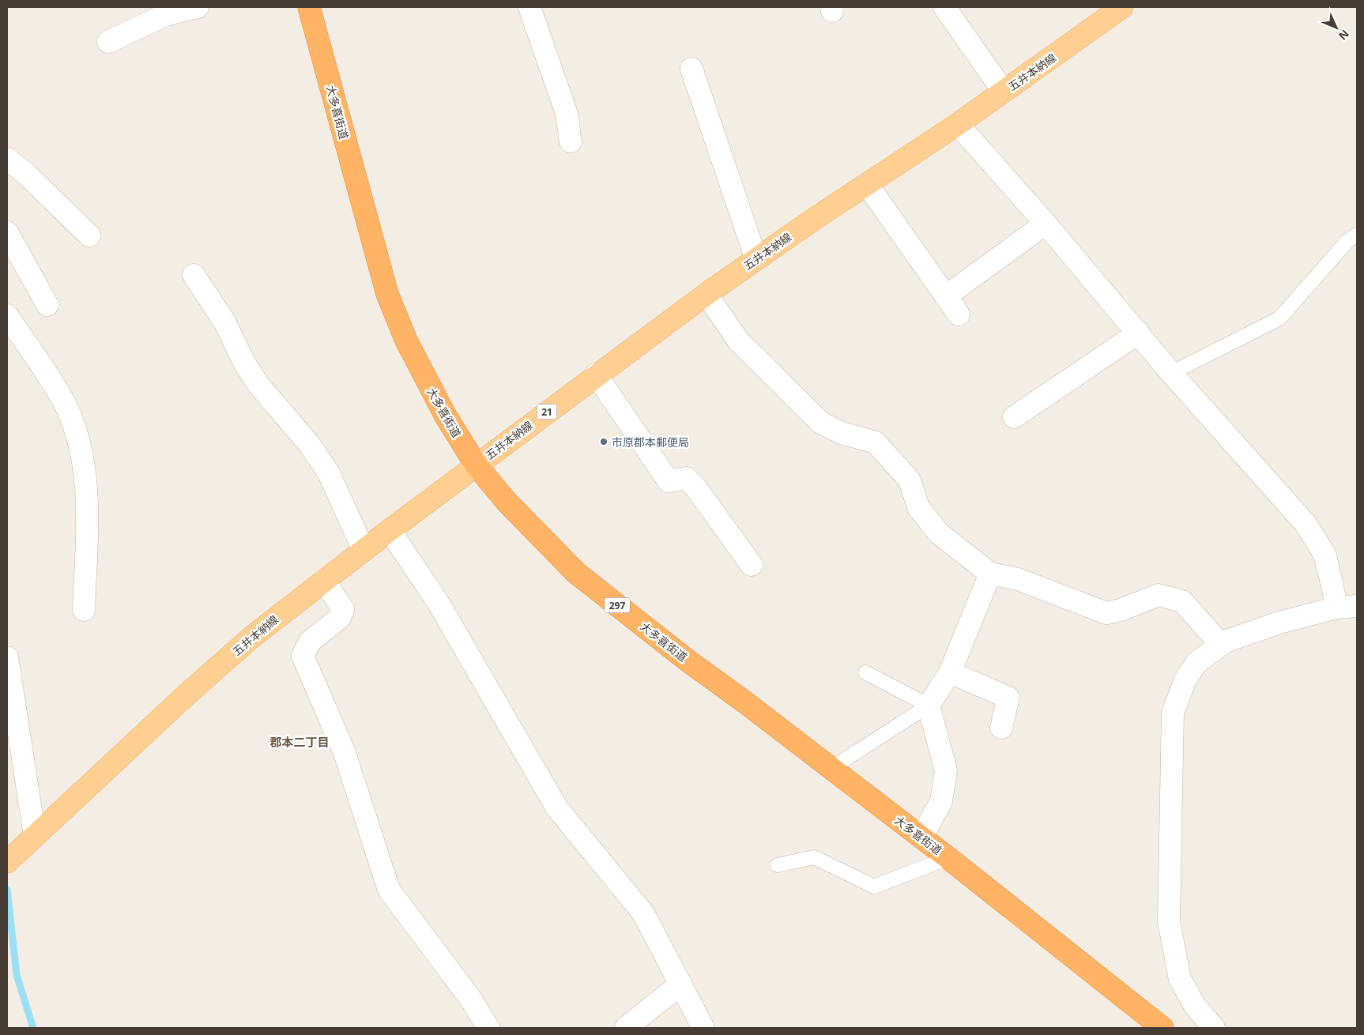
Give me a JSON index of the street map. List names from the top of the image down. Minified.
{"streets":{"highway":["大多喜街道","297"],"main road":["五井本納線","21"]},"crossings":[["五井本納線","大多喜街道"]],"districts":["郡本二丁目"],"places":["市原郡本郵便局"],"north":"bottom right"}
